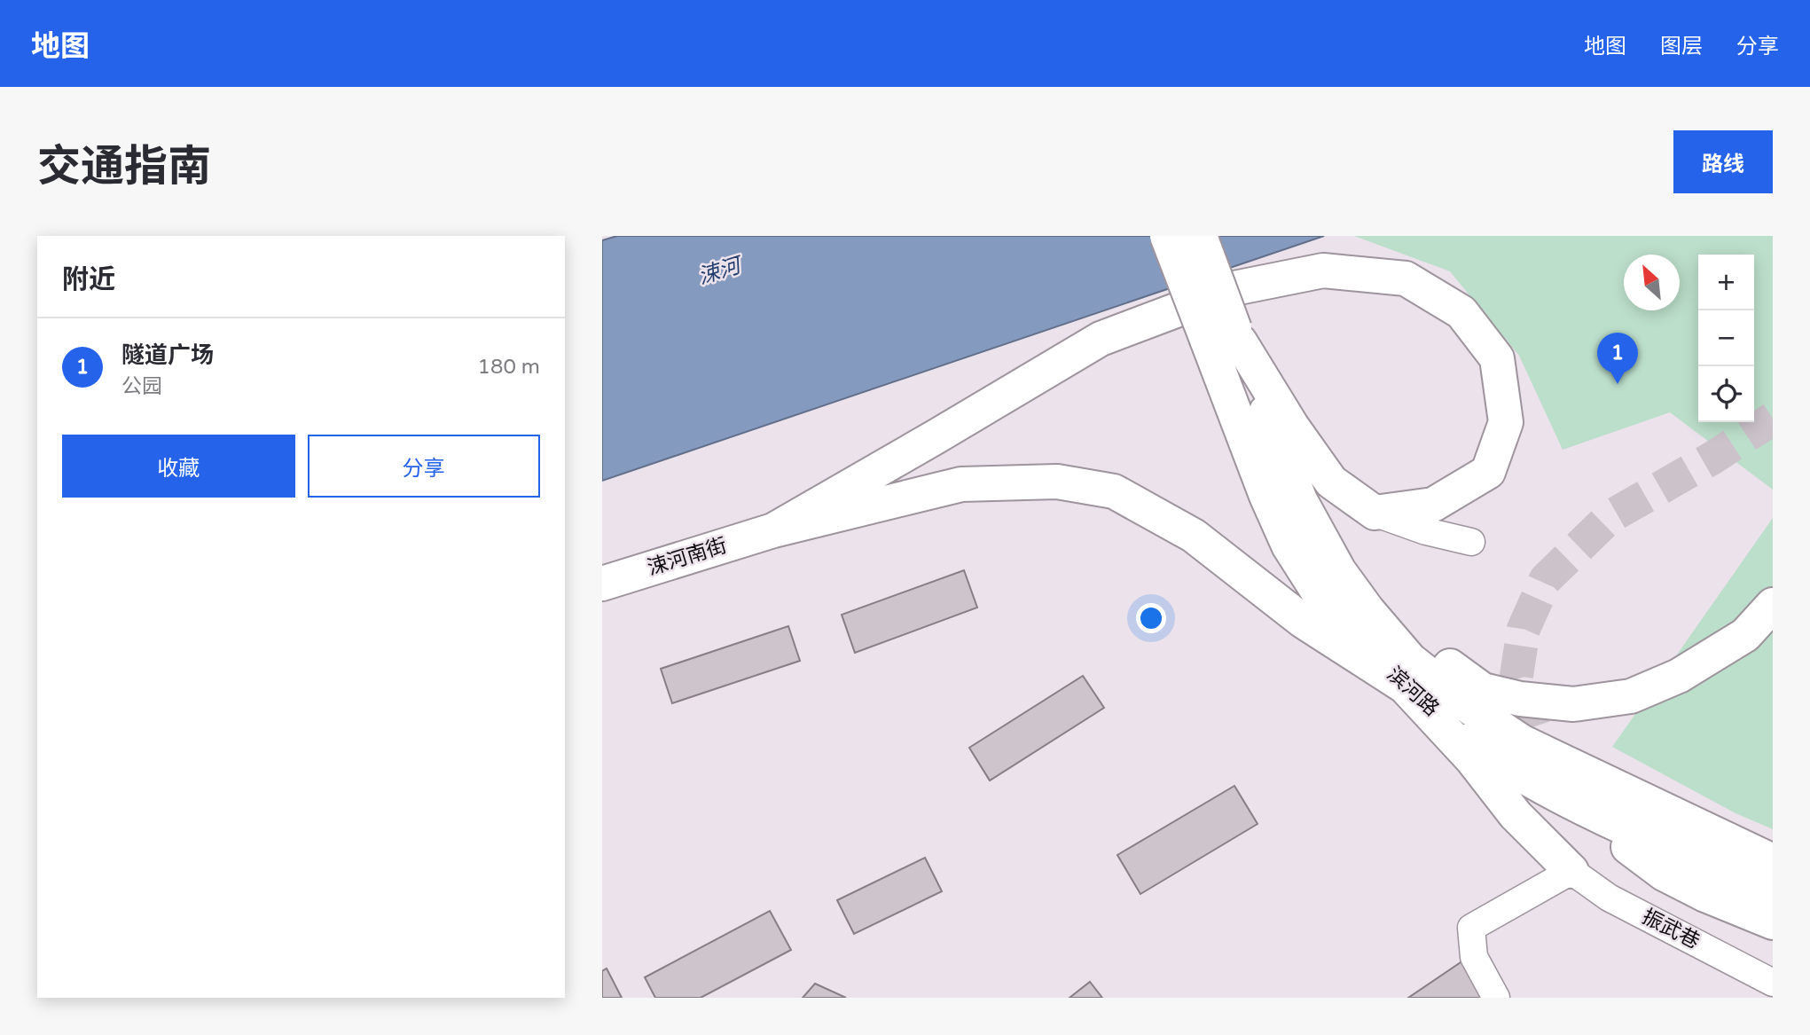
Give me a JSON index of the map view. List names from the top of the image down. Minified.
{"streets":{"main road":["涑河南街","滨河路"],"street":["振武巷"]},"water":["涑河"],"north":"top left","page":{"header":"地图","nav":["地图","图层","分享"],"title":"交通指南","buttons":["路线",["收藏","分享"]],"heading":"附近","map_buttons":["+","−"],"list":[{"mark":"1","name":"隧道广场","note":"公园","value":"180 m"}],"pins":"1"}}
